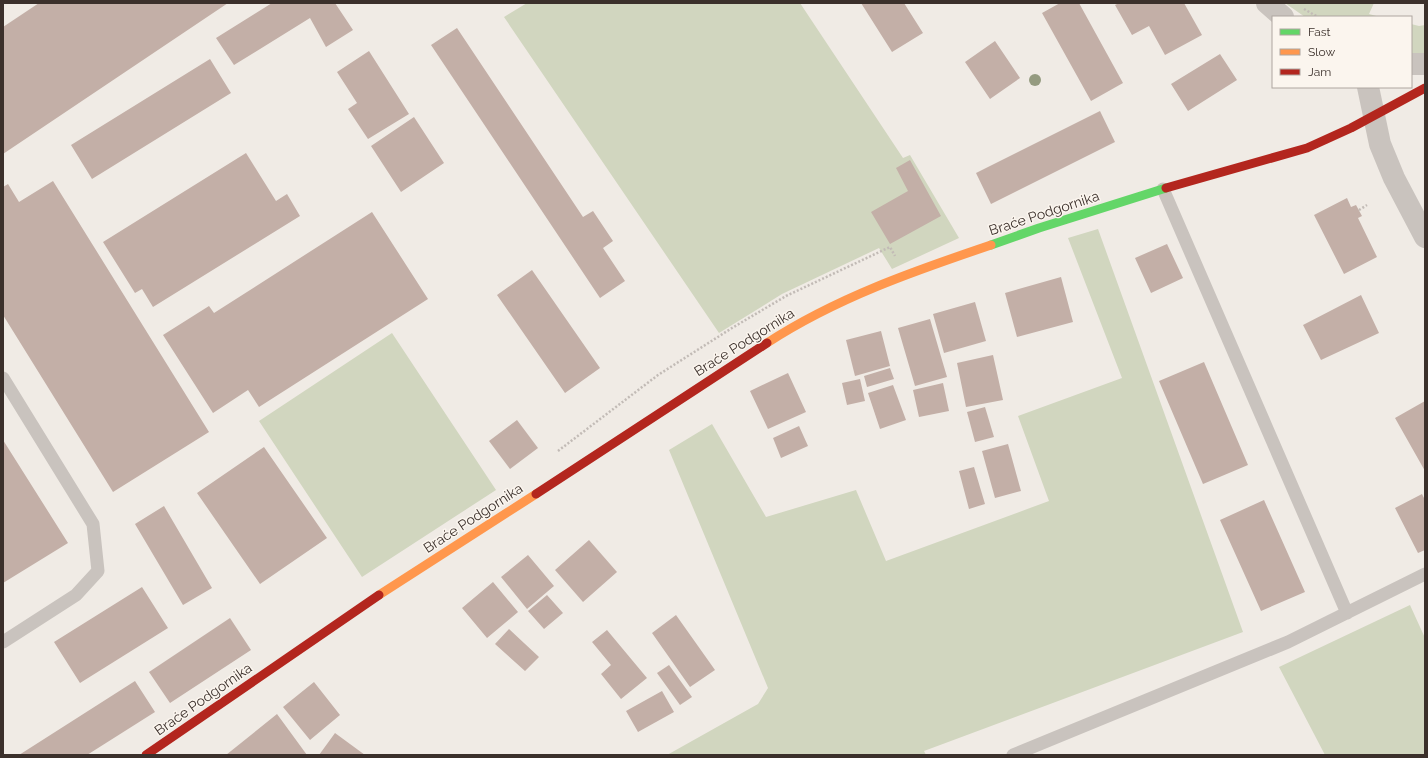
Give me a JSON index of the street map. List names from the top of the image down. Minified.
{"streets":{"street":["Braće Podgornika"]},"legend":["Fast","Slow","Jam"]}
